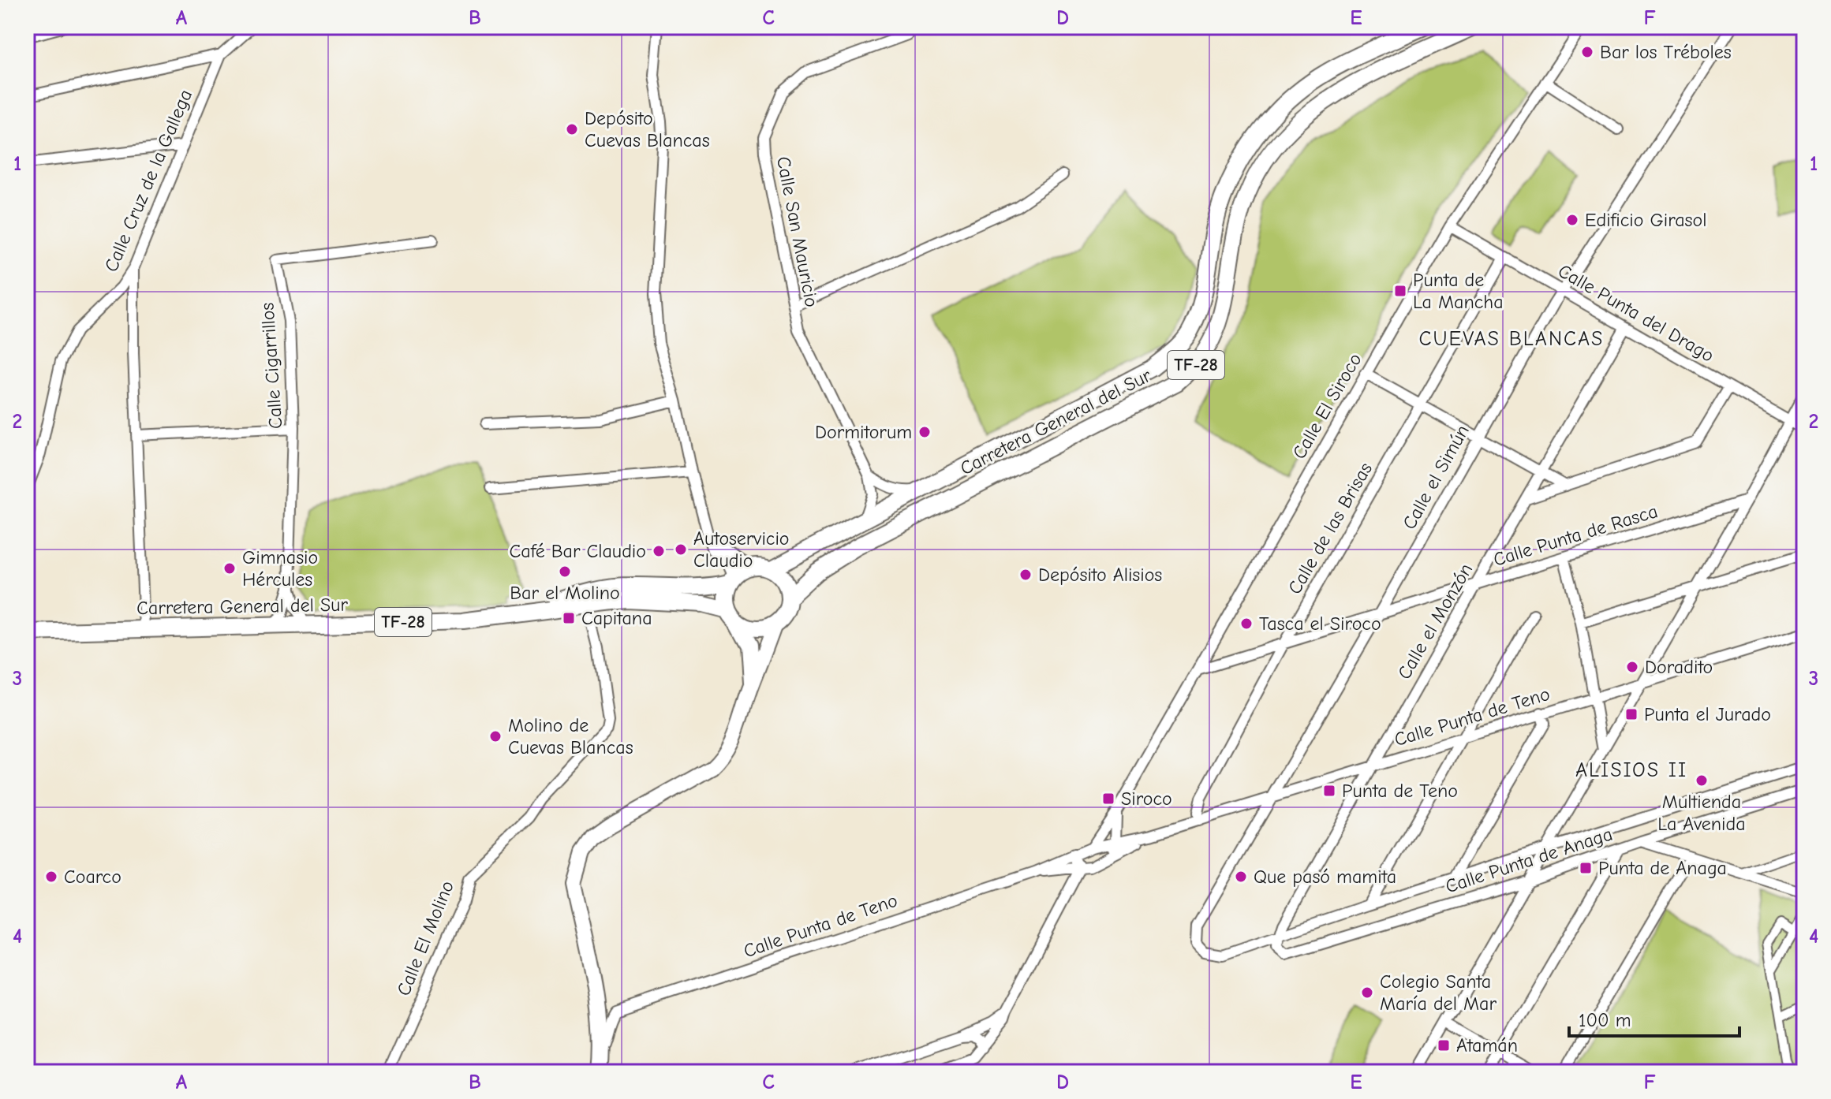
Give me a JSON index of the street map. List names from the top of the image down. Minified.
{"streets":{"main road":["TF-28","Carretera General del Sur"],"street":["Calle Cruz de la Gallega","Calle San Mauricio","Calle Punta del Drago","Calle Cigarrillos","Calle El Siroco","Calle el Simún","Calle de las Brisas","Calle Punta de Rasca","Calle el Monzón","Calle Punta de Teno","Calle Punta de Anaga","Calle El Molino"]},"crossings":[["Calle San Mauricio","Carretera General del Sur"],["Calle Punta del Drago","Calle El Siroco"],["Calle Punta del Drago","Calle el Simún"],["Calle Punta del Drago","Calle de las Brisas"],["Calle Punta del Drago","Calle el Monzón"],["TF-28","Carretera General del Sur"],["Calle El Siroco","Calle Punta de Rasca"],["Calle El Siroco","Calle Punta de Teno"],["Carretera General del Sur","Calle El Molino"],["Calle el Simún","Calle Punta de Rasca"],["Calle el Simún","Calle Punta de Teno"],["Calle el Simún","Calle Punta de Anaga"],["Calle de las Brisas","Calle Punta de Rasca"],["Calle de las Brisas","Calle Punta de Teno"],["Calle Punta de Rasca","Calle el Monzón"],["Calle el Monzón","Calle Punta de Teno"],["Calle el Monzón","Calle Punta de Anaga"]],"districts":["CUEVAS BLANCAS","ALISIOS II"],"places":{"other":["Bar los Tréboles","Depósito Cuevas Blancas","Edificio Girasol","Dormitorum","Autoservicio Claudio","Café Bar Claudio","Gimnasio Hércules","Bar el Molino","Depósito Alisios","Tasca el Siroco","Doradito","Molino de Cuevas Blancas","Multienda La Avenida","Coarco","Que pasó mamita","Colegio Santa María del Mar"],"transit":["Punta de La Mancha","Capitana","Punta el Jurado","Punta de Teno","Siroco","Punta de Anaga","Atamán"]},"scale_bar":"100 m","grid":{"columns":["A","B","C","D","E","F"],"rows":["1","2","3","4"]}}
